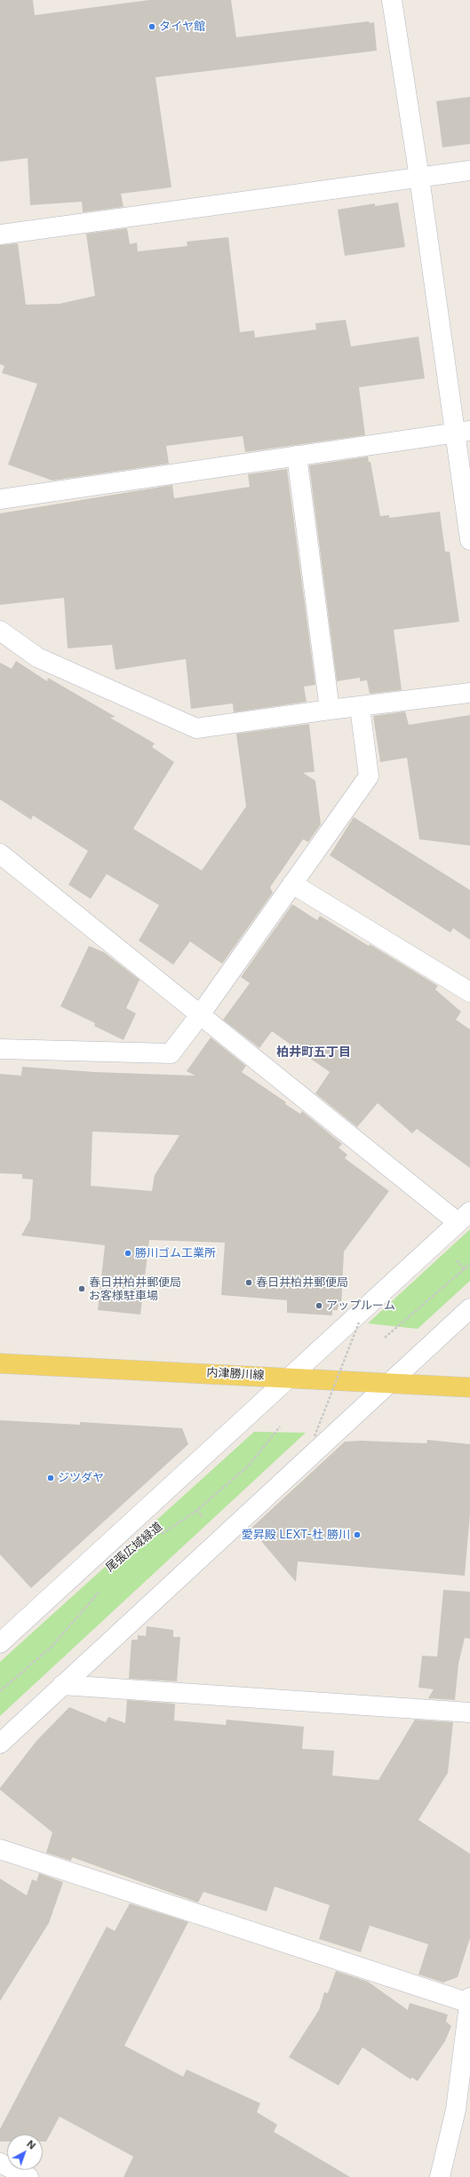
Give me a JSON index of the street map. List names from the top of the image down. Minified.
{"streets":{"main road":["内津勝川線"],"path":["尾張広域緑道"]},"districts":["柏井町五丁目"],"places":["タイヤ館","勝川ゴム工業所","春日井柏井郵便局","春日井柏井郵便局 お客様駐車場","アップルーム","ジツダヤ","愛昇殿 LEXT-杜 勝川"],"north":"top right"}
